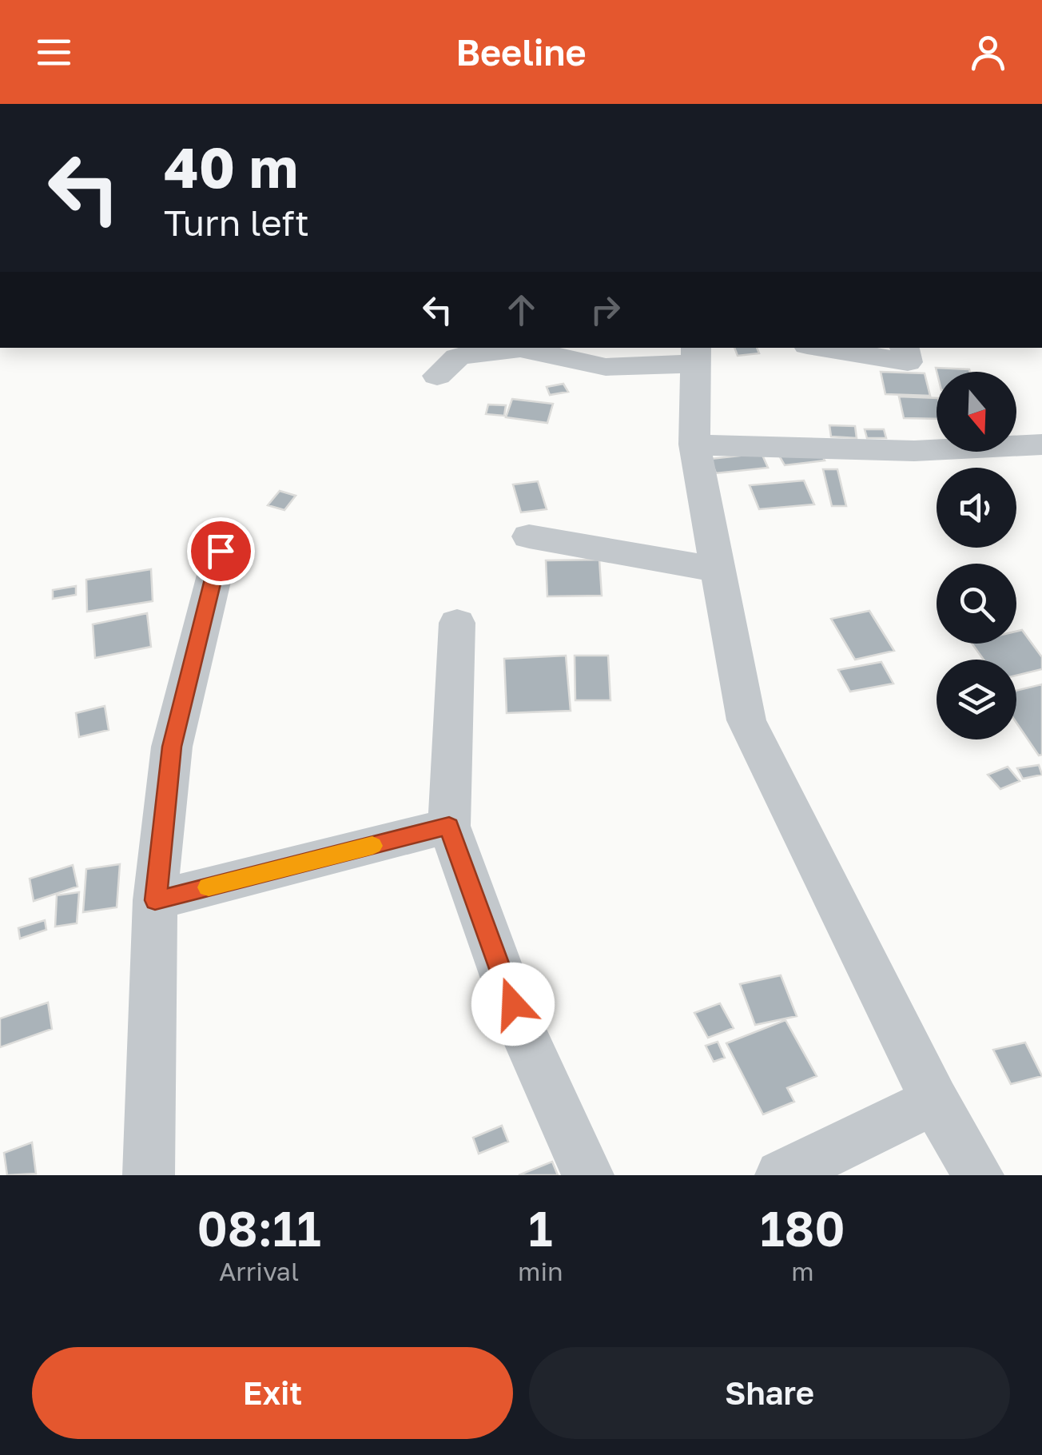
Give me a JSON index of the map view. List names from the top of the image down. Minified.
{"north":"bottom","page":{"header":"Beeline","turn":["40 m","Turn left"],"eta":["08:11","Arrival","1","min","180","m"],"buttons":["Exit","Share"]}}
